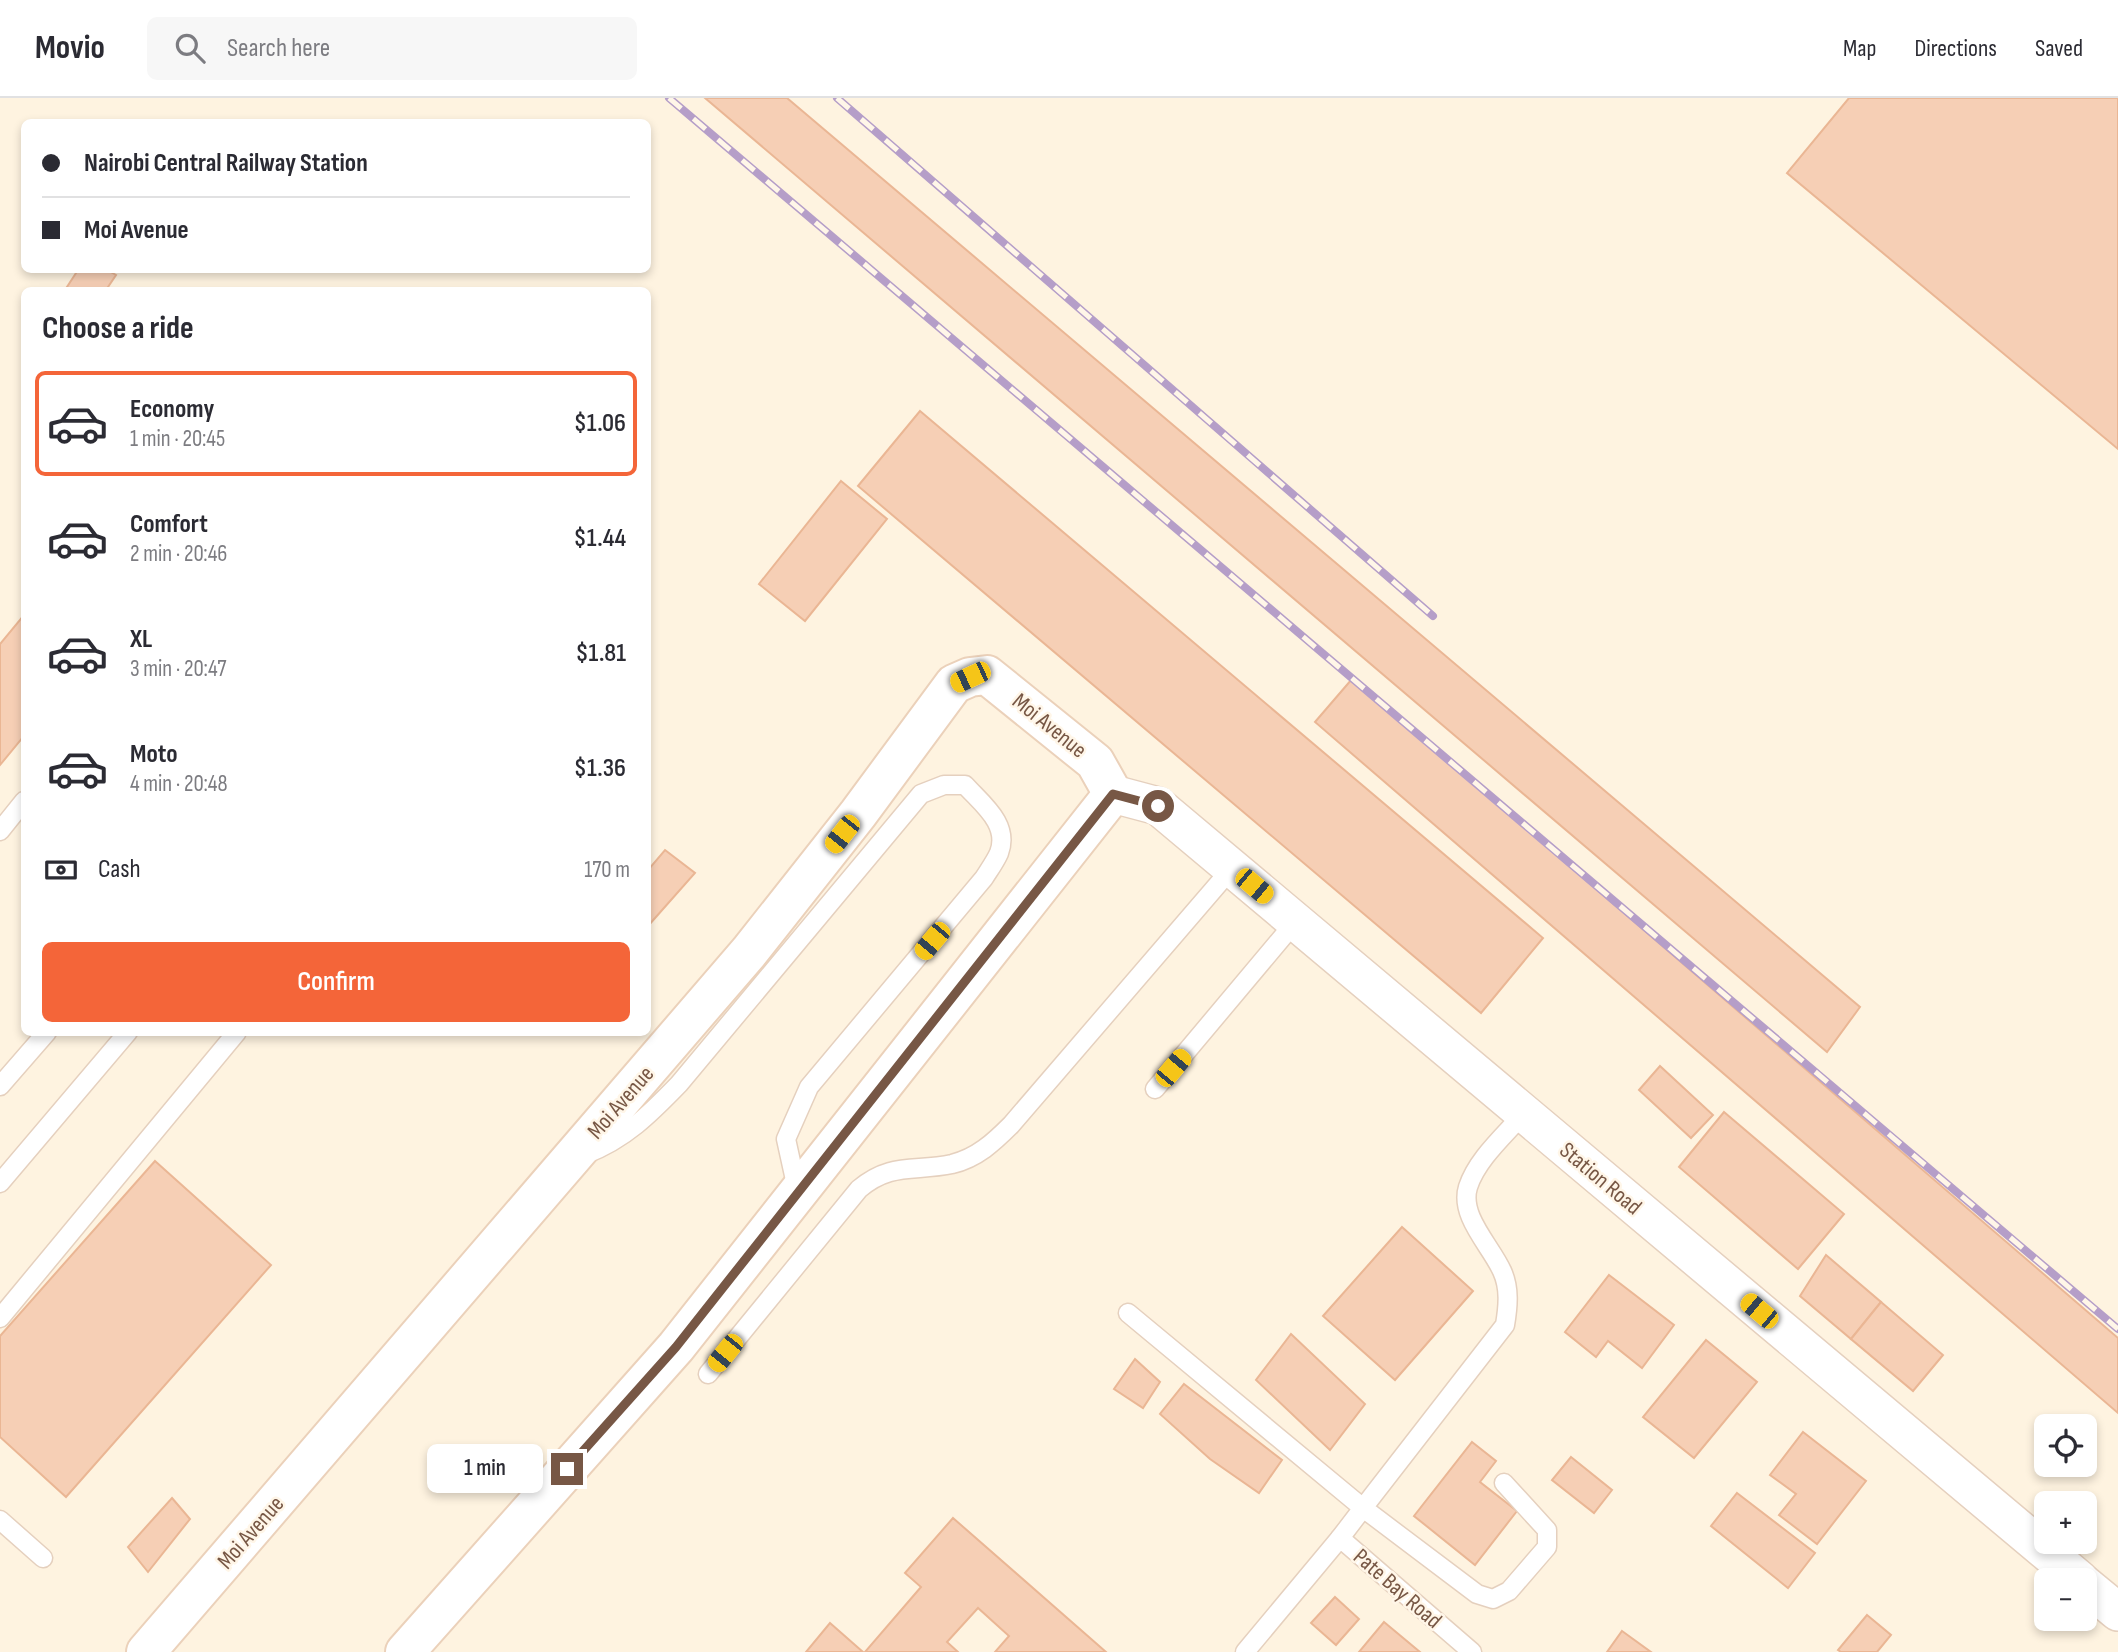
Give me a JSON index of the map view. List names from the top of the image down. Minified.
{"streets":{"street":["Moi Avenue","Station Road"],"lane":["Pate Bay Road"]},"crossings":[["Moi Avenue","Station Road"]],"page":{"header":"Movio","search":"Search here","nav":["Map","Directions","Saved"],"banner":["Nairobi Central Railway Station","Moi Avenue"],"heading":"Choose a ride","list":[{"name":"Economy","note":"1 min · 20:45","value":"$1.06"},{"name":"Comfort","note":"2 min · 20:46","value":"$1.44"},{"name":"XL","note":"3 min · 20:47","value":"$1.81"},{"name":"Moto","note":"4 min · 20:48","value":"$1.36"}],"pay":["Cash","170 m"],"buttons":"Confirm","map_buttons":["+","−"],"bubble":"1 min"}}
